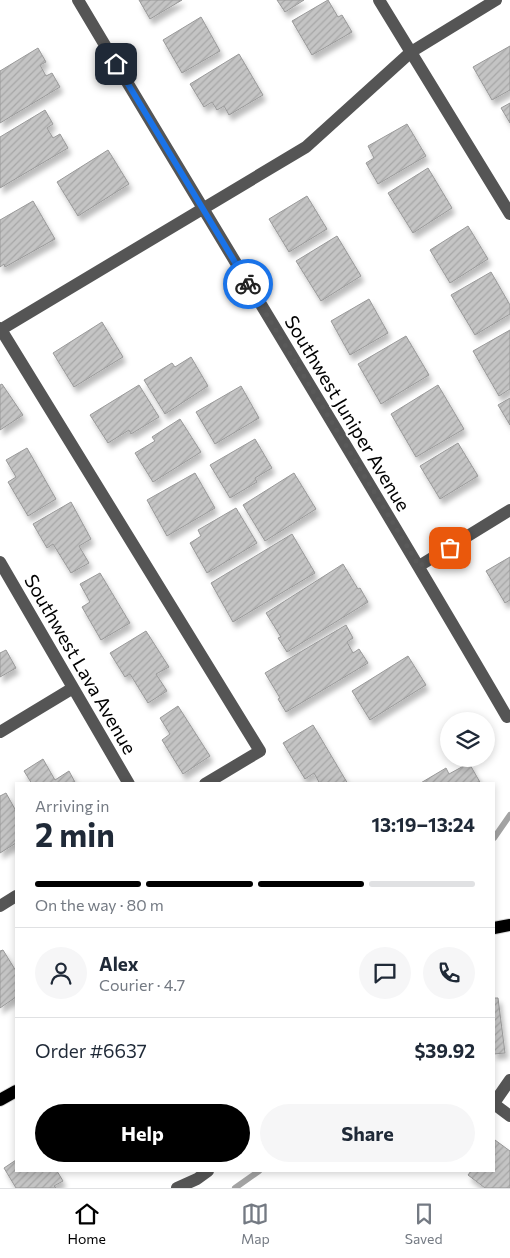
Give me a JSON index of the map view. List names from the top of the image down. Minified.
{"streets":{"street":["Southwest Juniper Avenue","Southwest Lava Avenue"]},"page":{"heading":["2 min","Arriving in","13:19–13:24"],"panel":["Alex","Courier · 4.7","Order #6637","$39.92"],"bar":"On the way · 80 m","buttons":["Help","Share"],"tabs":["Home","Map","Saved"]}}
